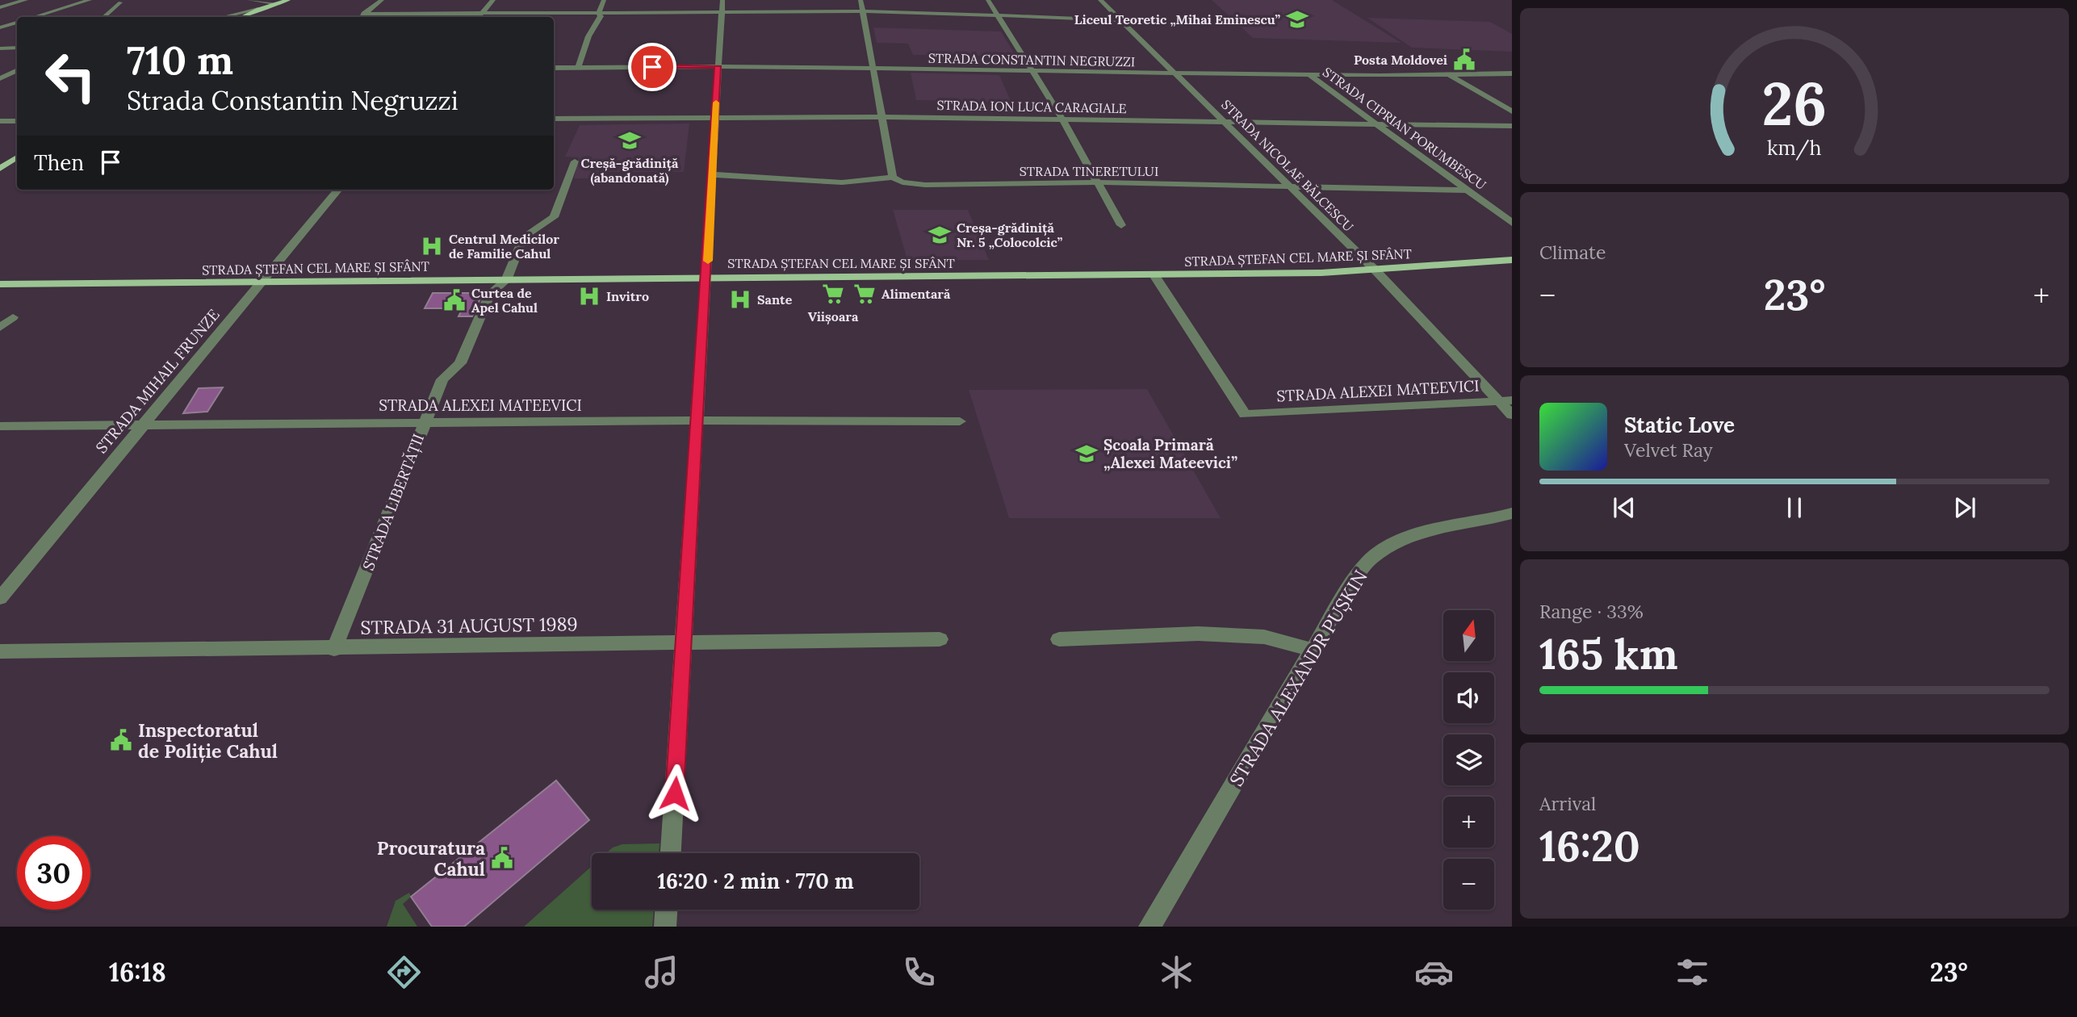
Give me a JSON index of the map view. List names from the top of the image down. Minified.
{"streets":{"main road":["STRADA ȘTEFAN CEL MARE ȘI SFÂNT"],"street":["STRADA CONSTANTIN NEGRUZZI","STRADA ION LUCA CARAGIALE","STRADA CIPRIAN PORUMBESCU","STRADA NICOLAE BĂLCESCU","STRADA TINERETULUI","STRADA MIHAIL FRUNZE","STRADA ALEXEI MATEEVICI","STRADA LIBERTĂȚII","STRADA 31 AUGUST 1989","STRADA ALEXANDR PUȘKIN"]},"crossings":[["STRADA CONSTANTIN NEGRUZZI","STRADA CIPRIAN PORUMBESCU"],["STRADA CONSTANTIN NEGRUZZI","STRADA NICOLAE BĂLCESCU"],["STRADA ION LUCA CARAGIALE","STRADA CIPRIAN PORUMBESCU"],["STRADA ION LUCA CARAGIALE","STRADA NICOLAE BĂLCESCU"],["STRADA CIPRIAN PORUMBESCU","STRADA TINERETULUI"],["STRADA NICOLAE BĂLCESCU","STRADA TINERETULUI"],["STRADA NICOLAE BĂLCESCU","STRADA ȘTEFAN CEL MARE ȘI SFÂNT"],["STRADA NICOLAE BĂLCESCU","STRADA ALEXEI MATEEVICI"],["STRADA ȘTEFAN CEL MARE ȘI SFÂNT","STRADA MIHAIL FRUNZE"],["STRADA ȘTEFAN CEL MARE ȘI SFÂNT","STRADA ALEXEI MATEEVICI"],["STRADA ȘTEFAN CEL MARE ȘI SFÂNT","STRADA LIBERTĂȚII"],["STRADA MIHAIL FRUNZE","STRADA ALEXEI MATEEVICI"],["STRADA ALEXEI MATEEVICI","STRADA LIBERTĂȚII"],["STRADA LIBERTĂȚII","STRADA 31 AUGUST 1989"]],"places":{"school or university":["Liceul Teoretic „Mihai Eminescu”","Creșă-grădiniță (abandonată)","Creșa-grădiniță Nr. 5 „Colocolcic”","Școala Primară „Alexei Mateevici”"],"public building":["Posta Moldovei","Curtea de Apel Cahul","Inspectoratul de Poliție Cahul","Procuratura Cahul"],"hospital":["Centrul Medicilor de Familie Cahul","Invitro","Sante"],"supermarket":["Viișoara","Alimentară"]},"north":"top","page":{"turn":["710 m","Strada Constantin Negruzzi"],"then":"Then","tile":["Climate",["Range · 33%","165 km"],["Arrival","16:20"]],"heat":["−","23°","+"],"song":["Static Love","Velvet Ray"],"map_buttons":["+","−"],"limit":"30","trip":"16:20 · 2 min · 770 m","tabs":["16:18","23°"],"gauge":["26","km/h"]}}
